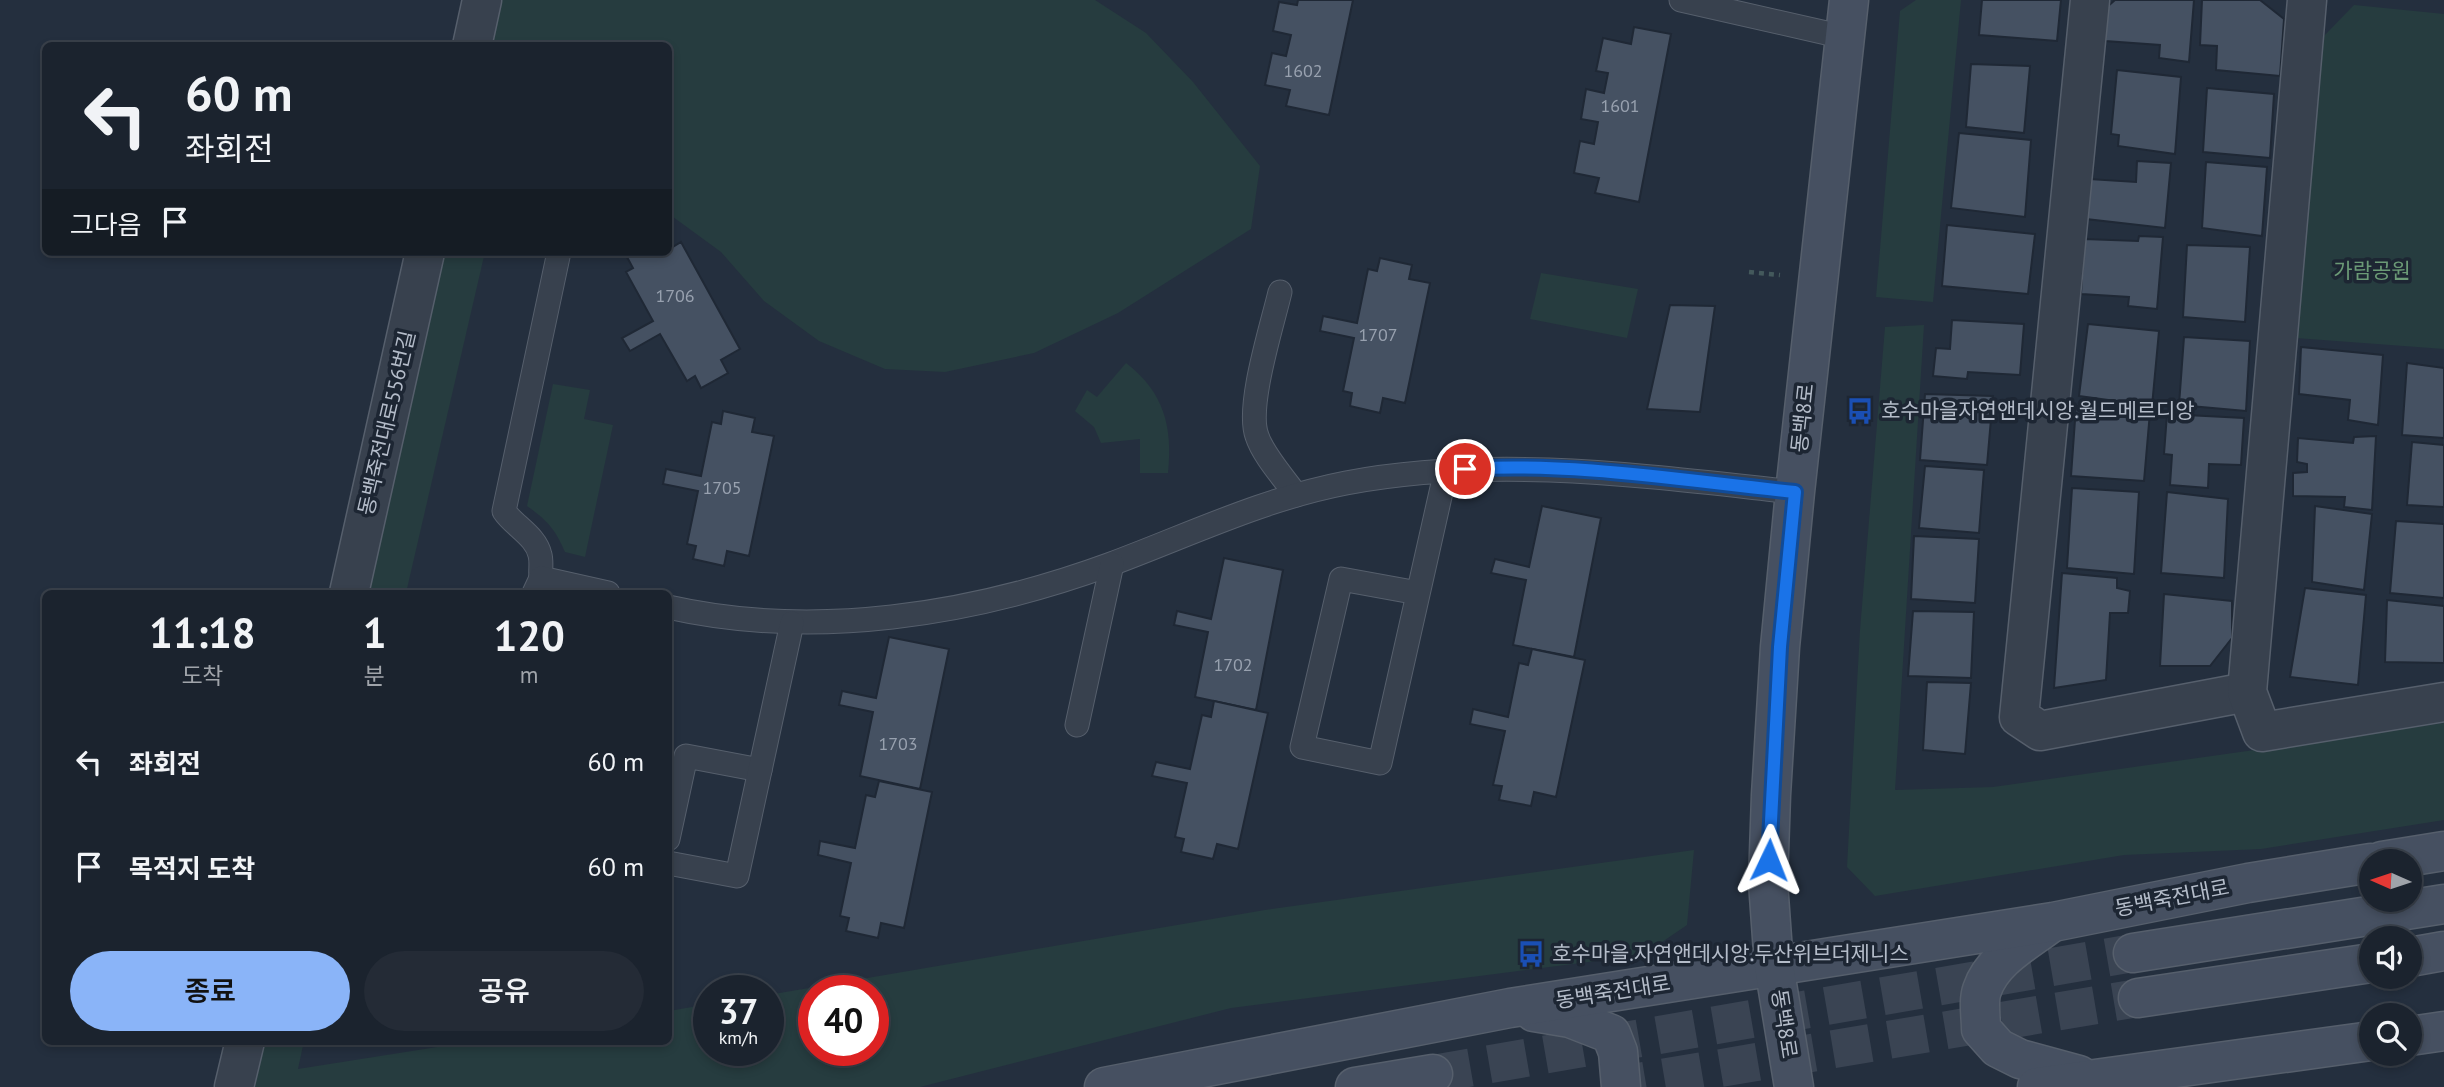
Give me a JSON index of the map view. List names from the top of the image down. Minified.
{"streets":{"main road":["동백8로","동백죽전대로"],"street":["동백죽전대로556번길"]},"crossings":[["동백8로","동백죽전대로"]],"parks":["가람공원"],"places":{"bus stop":["호수마을자연앤데시앙.월드메르디앙","호수마을.자연앤데시앙.두산위브더제니스"]},"house_numbers":["1602","1601","1706","1707","1705","1702","1703"],"north":"left","page":{"turn":["60 m","좌회전"],"then":"그다음","eta":["11:18","도착","1","분","120","m"],"list":[{"name":"좌회전","value":"60 m"},{"name":"목적지 도착","value":"60 m"}],"buttons":["종료","공유"],"speed":"37 km/h","limit":"40"}}
